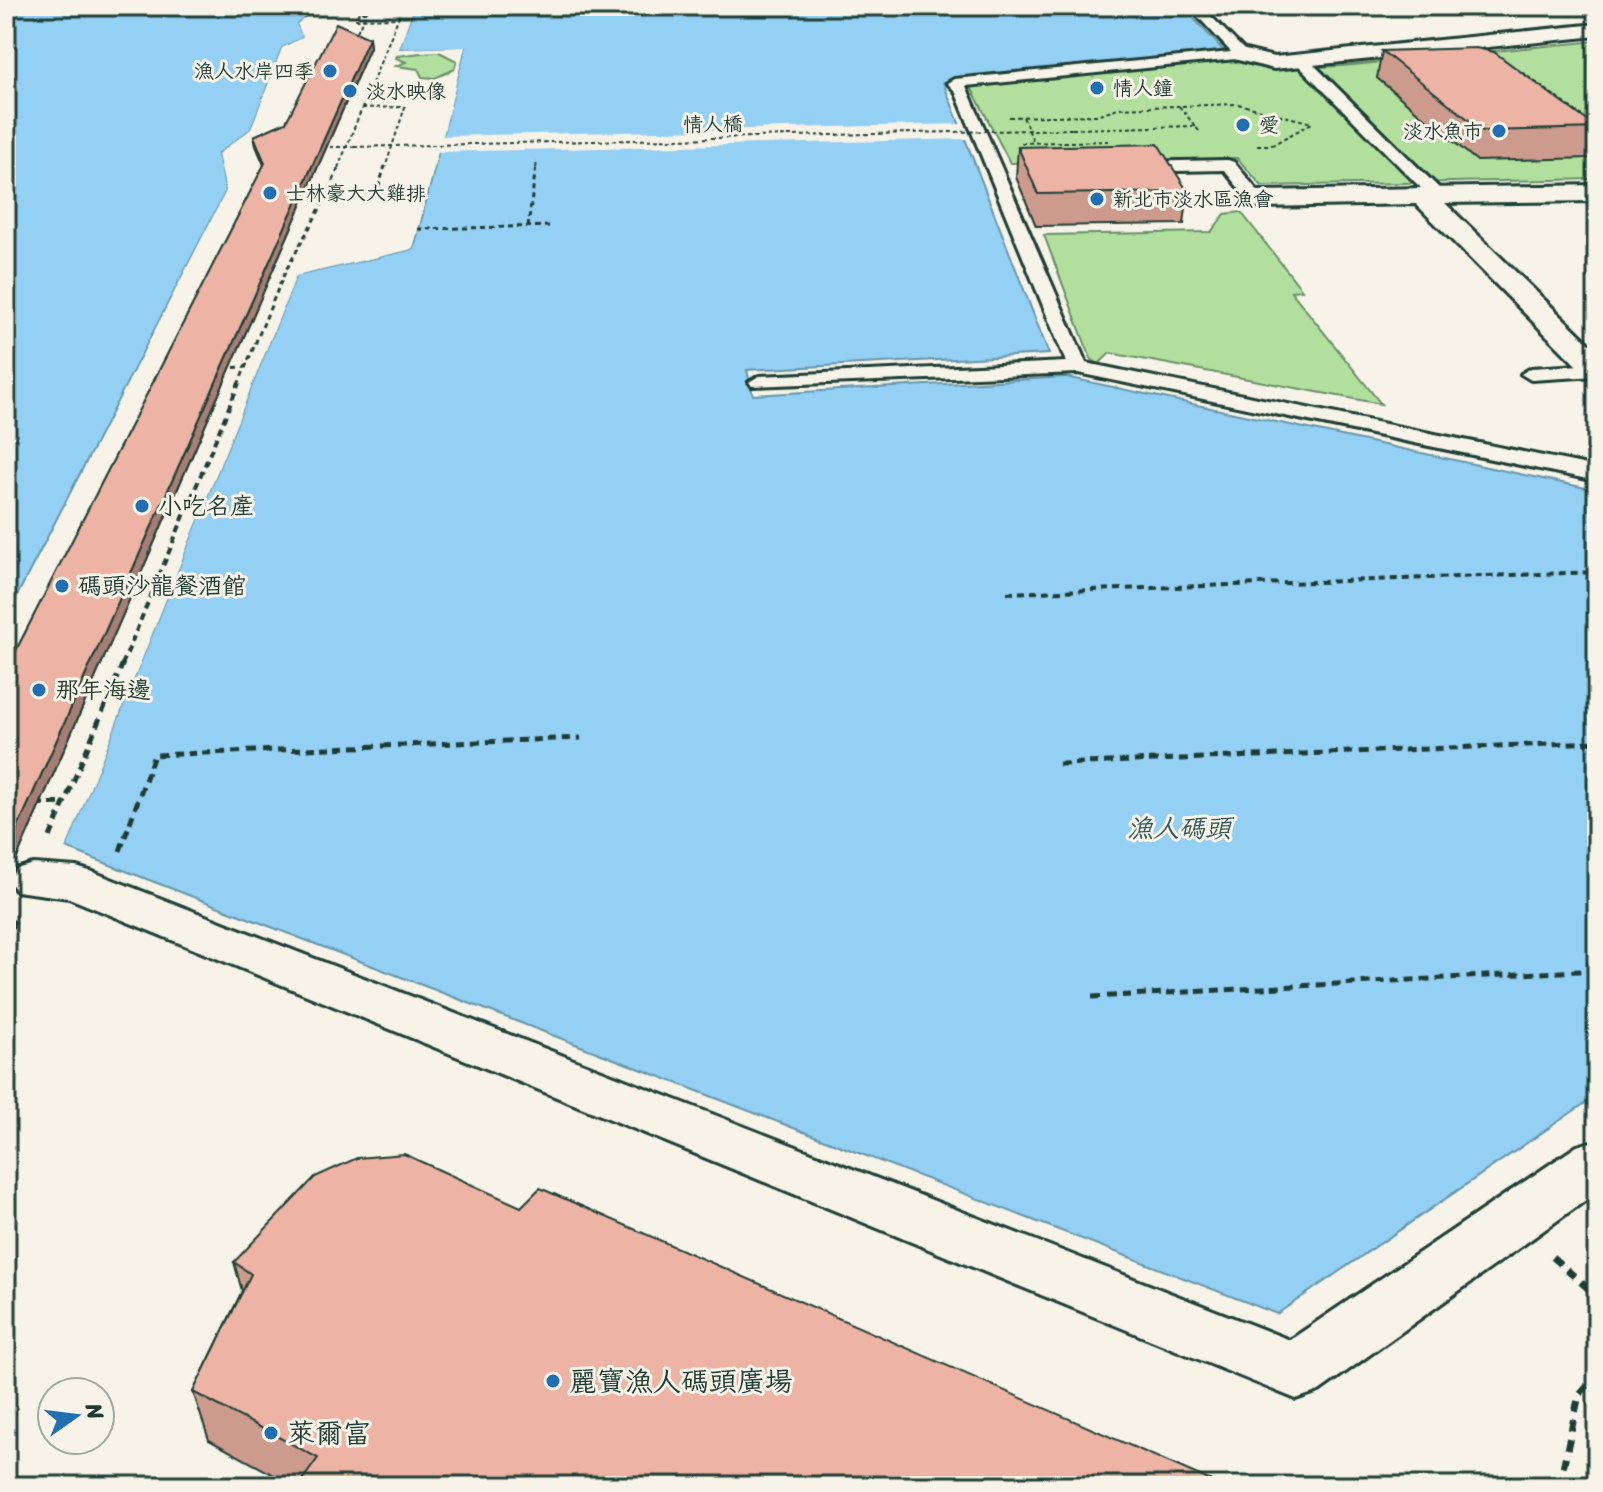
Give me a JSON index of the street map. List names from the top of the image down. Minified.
{"streets":{"path":["情人橋"]},"water":["漁人碼頭"],"places":["漁人水岸四季","情人鐘","淡水映像","愛","淡水魚市","士林豪大大雞排","新北市淡水區漁會","小吃名產","碼頭沙龍餐酒館","那年海邊","麗寶漁人碼頭廣場","萊爾富"],"north":"right"}
